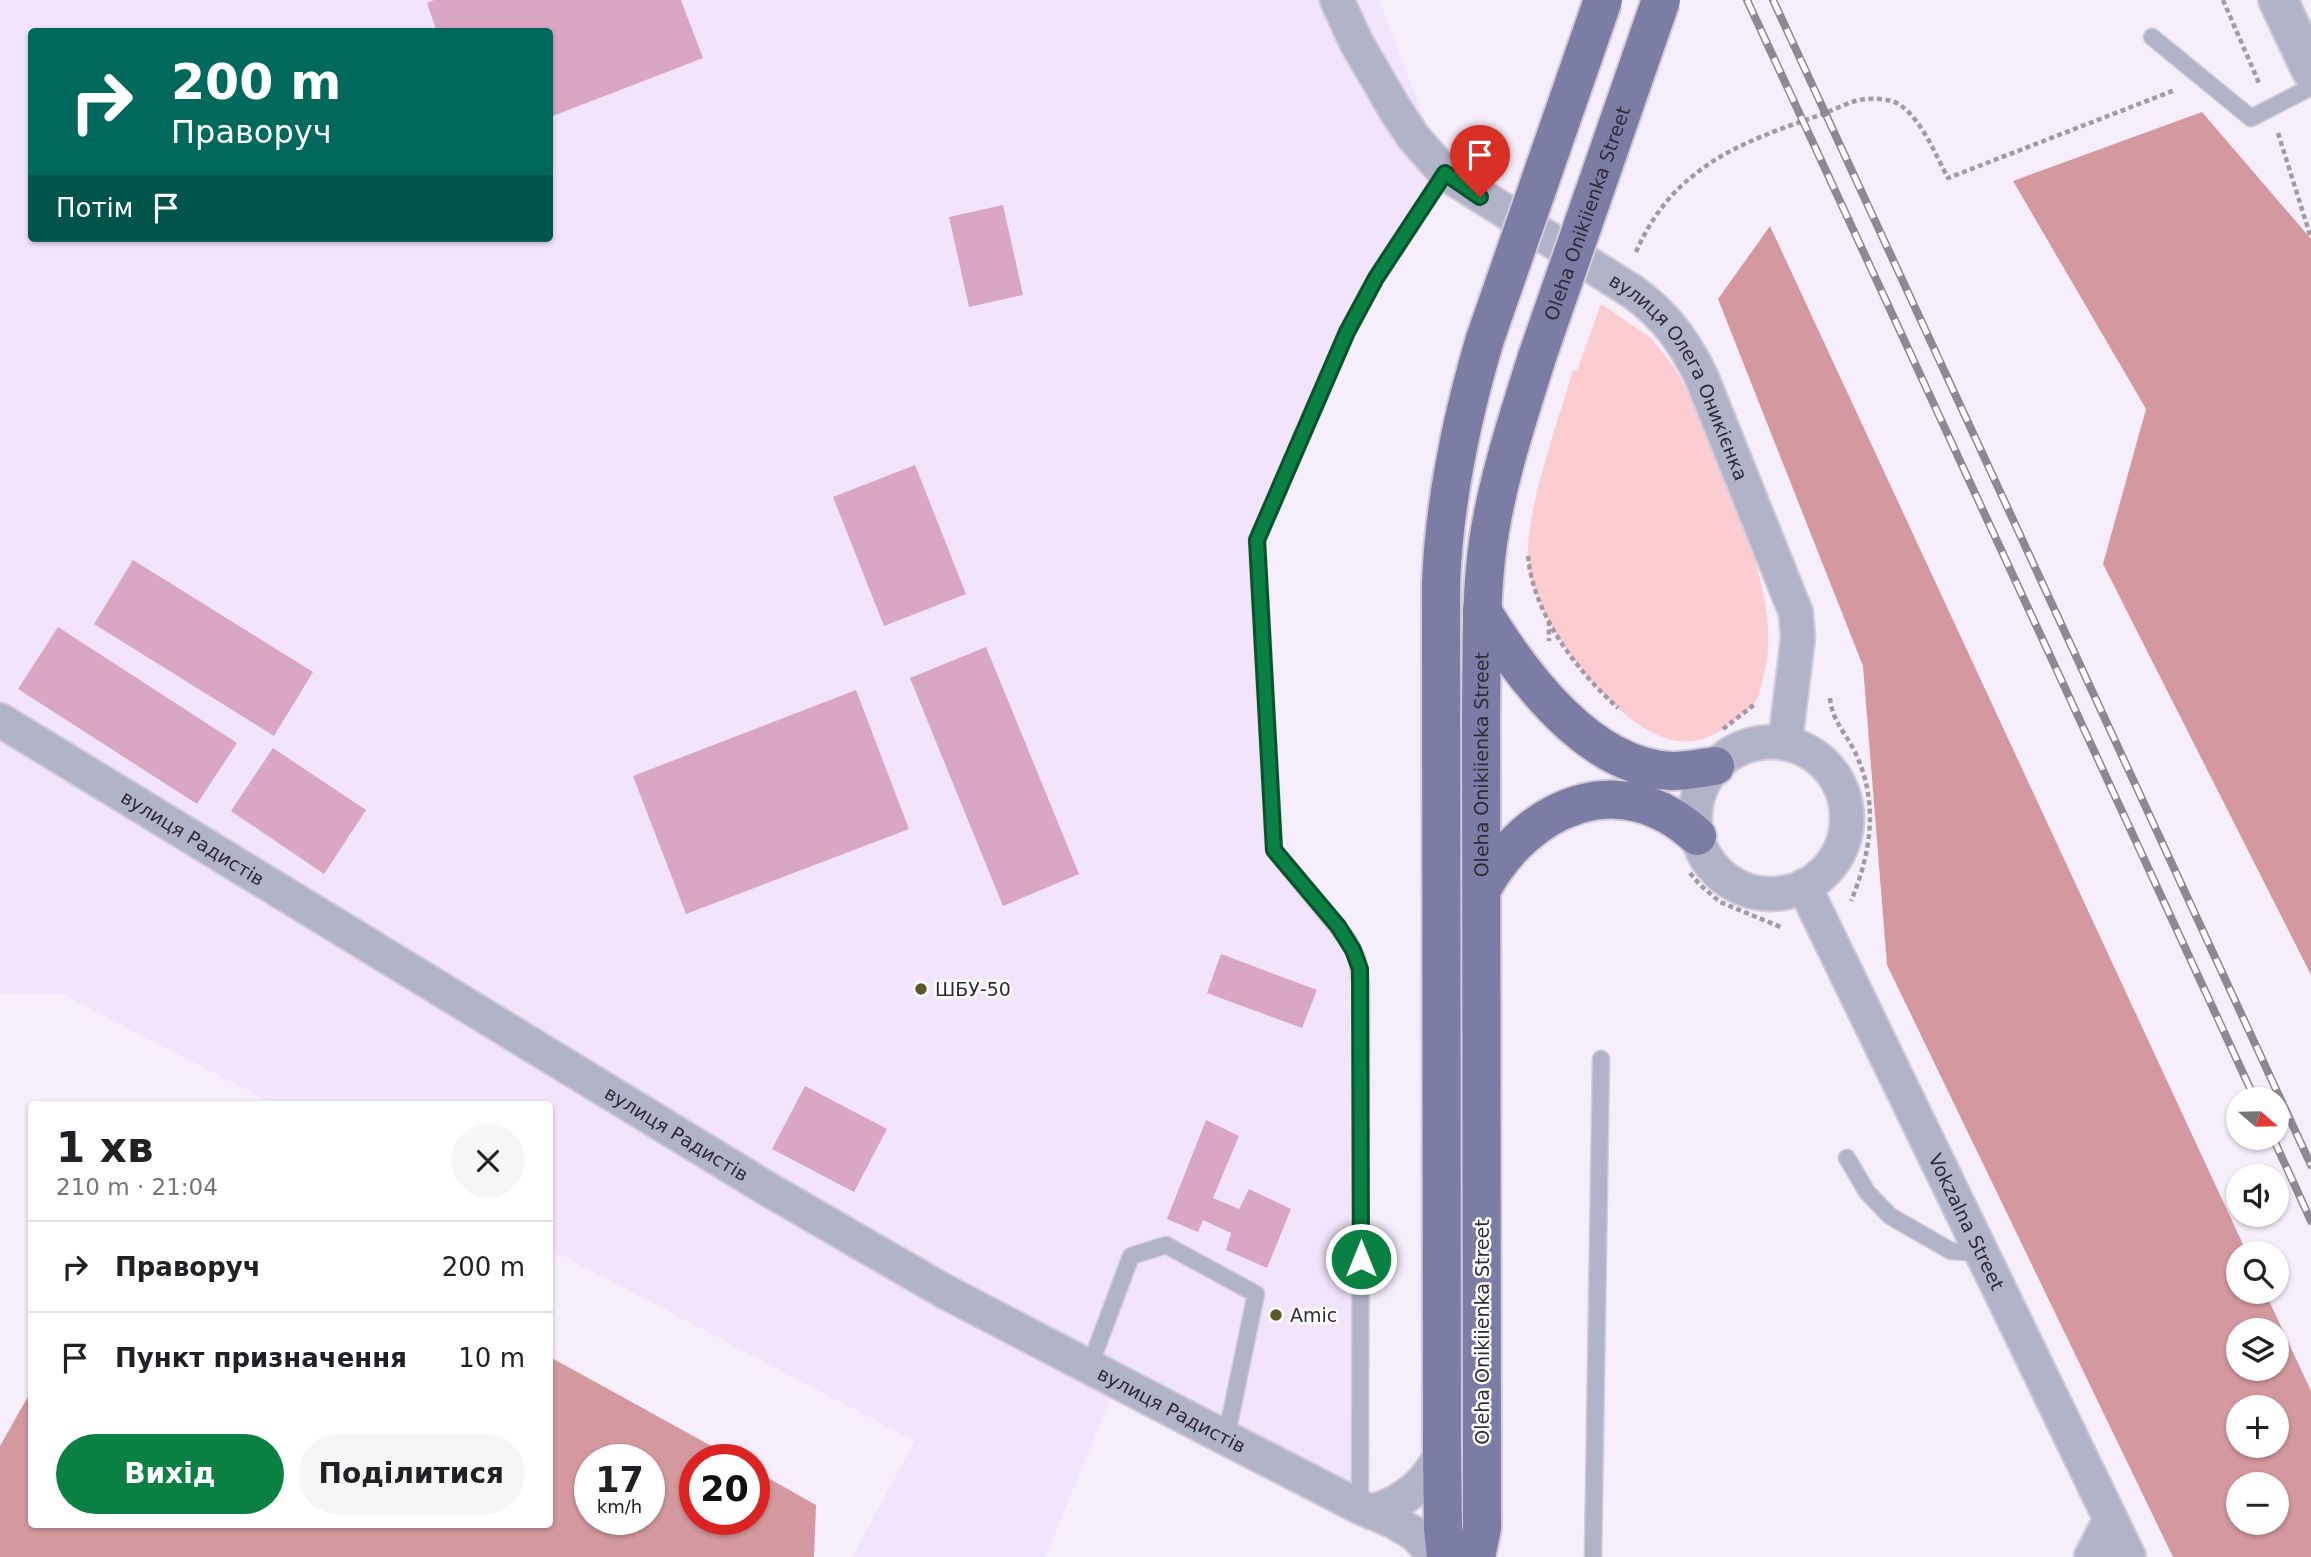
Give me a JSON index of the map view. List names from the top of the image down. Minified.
{"streets":{"main road":["Oleha Onikiienka Street"],"street":["вулиця Олега Оникієнка","вулиця Радистів","Vokzalna Street"]},"crossings":[["вулиця Олега Оникієнка","Vokzalna Street"]],"places":["ШБУ-50","Amic"],"north":"right","page":{"turn":["200 m","Праворуч"],"then":"Потім","map_buttons":["+","−"],"heading":["1 хв","210 m · 21:04"],"list":[{"name":"Праворуч","value":"200 m"},{"name":"Пункт призначення","value":"10 m"}],"buttons":["Вихід","Поділитися"],"speed":"17 km/h","limit":"20"}}
